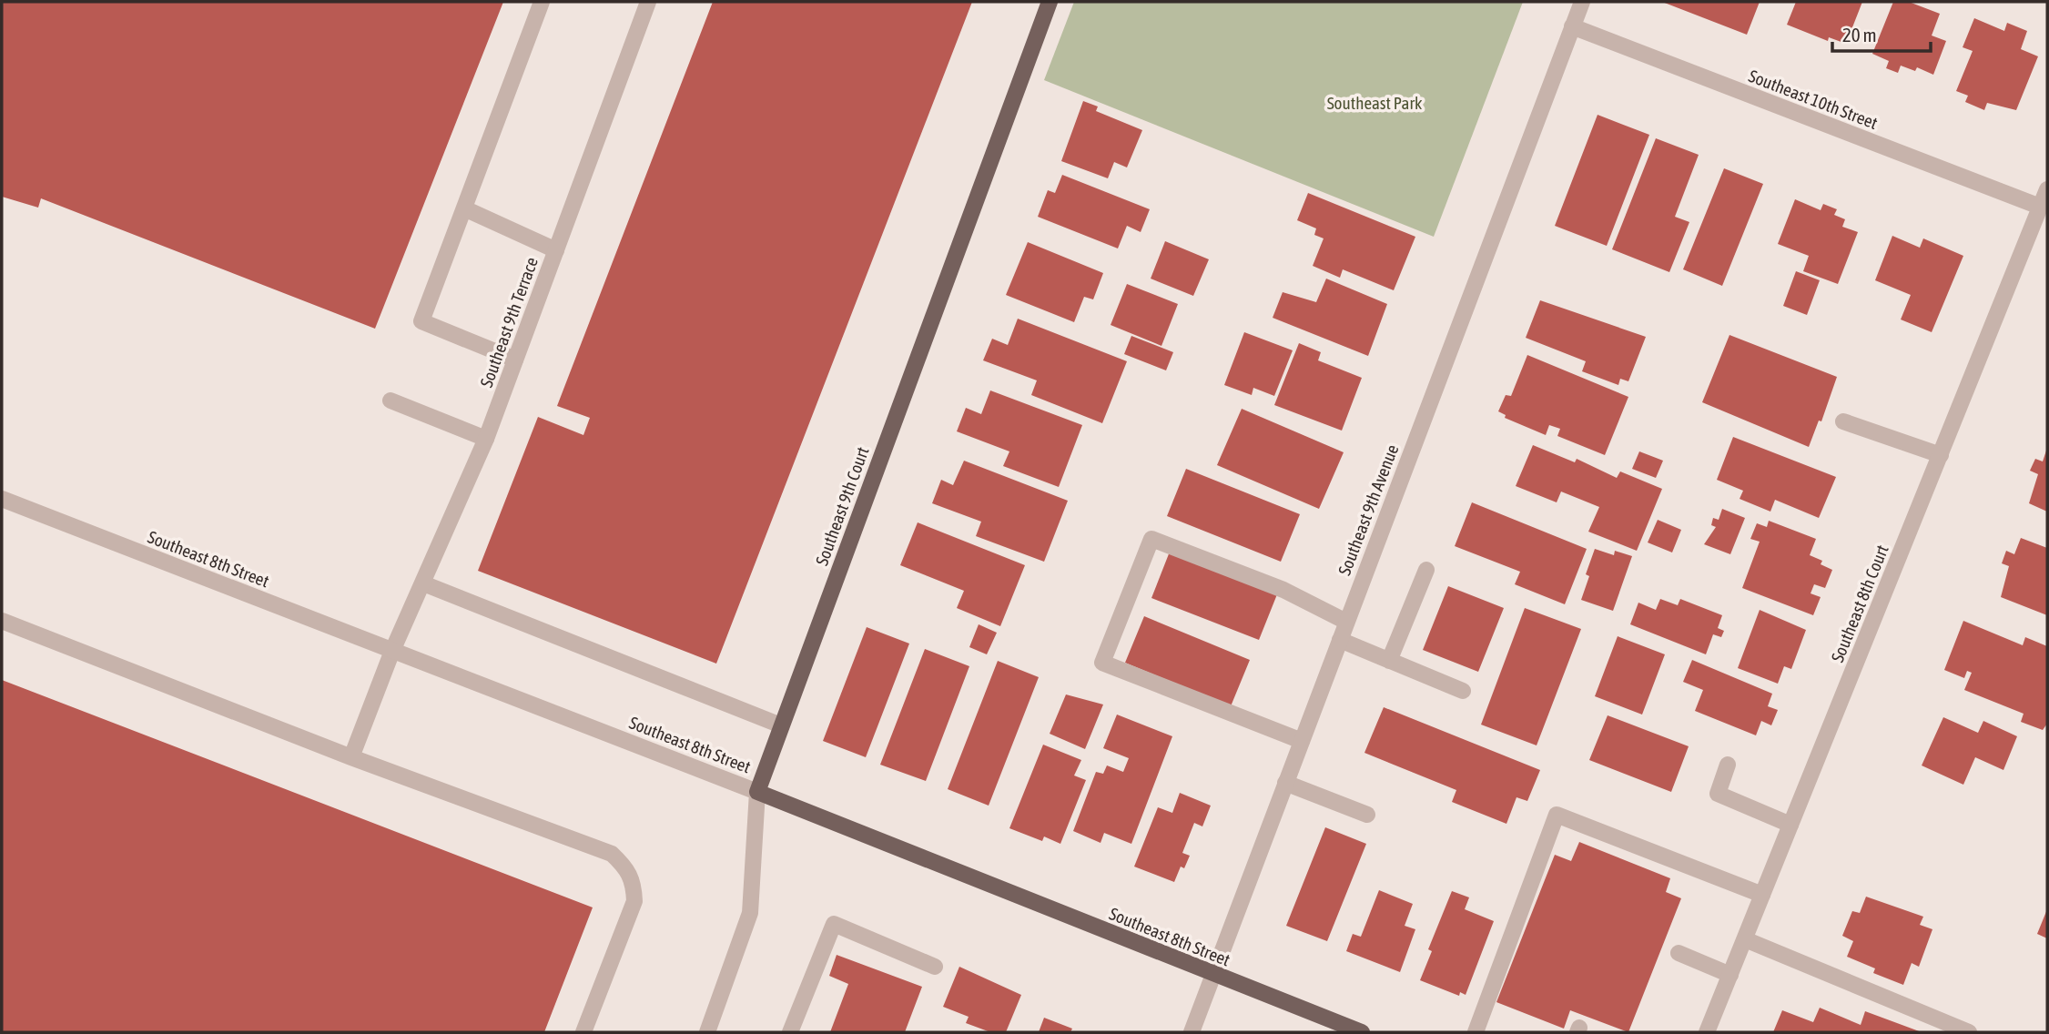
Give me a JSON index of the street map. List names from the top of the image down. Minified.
{"streets":{"main road":["Southeast 9th Court","Southeast 8th Street"],"street":["Southeast 10th Street","Southeast 9th Terrace","Southeast 9th Avenue","Southeast 8th Court"]},"crossings":[["Southeast 10th Street","Southeast 9th Avenue"],["Southeast 10th Street","Southeast 8th Court"],["Southeast 9th Terrace","Southeast 8th Street"],["Southeast 9th Court","Southeast 8th Street"],["Southeast 9th Avenue","Southeast 8th Street"]],"parks":["Southeast Park"],"scale_bar":"20 m"}
